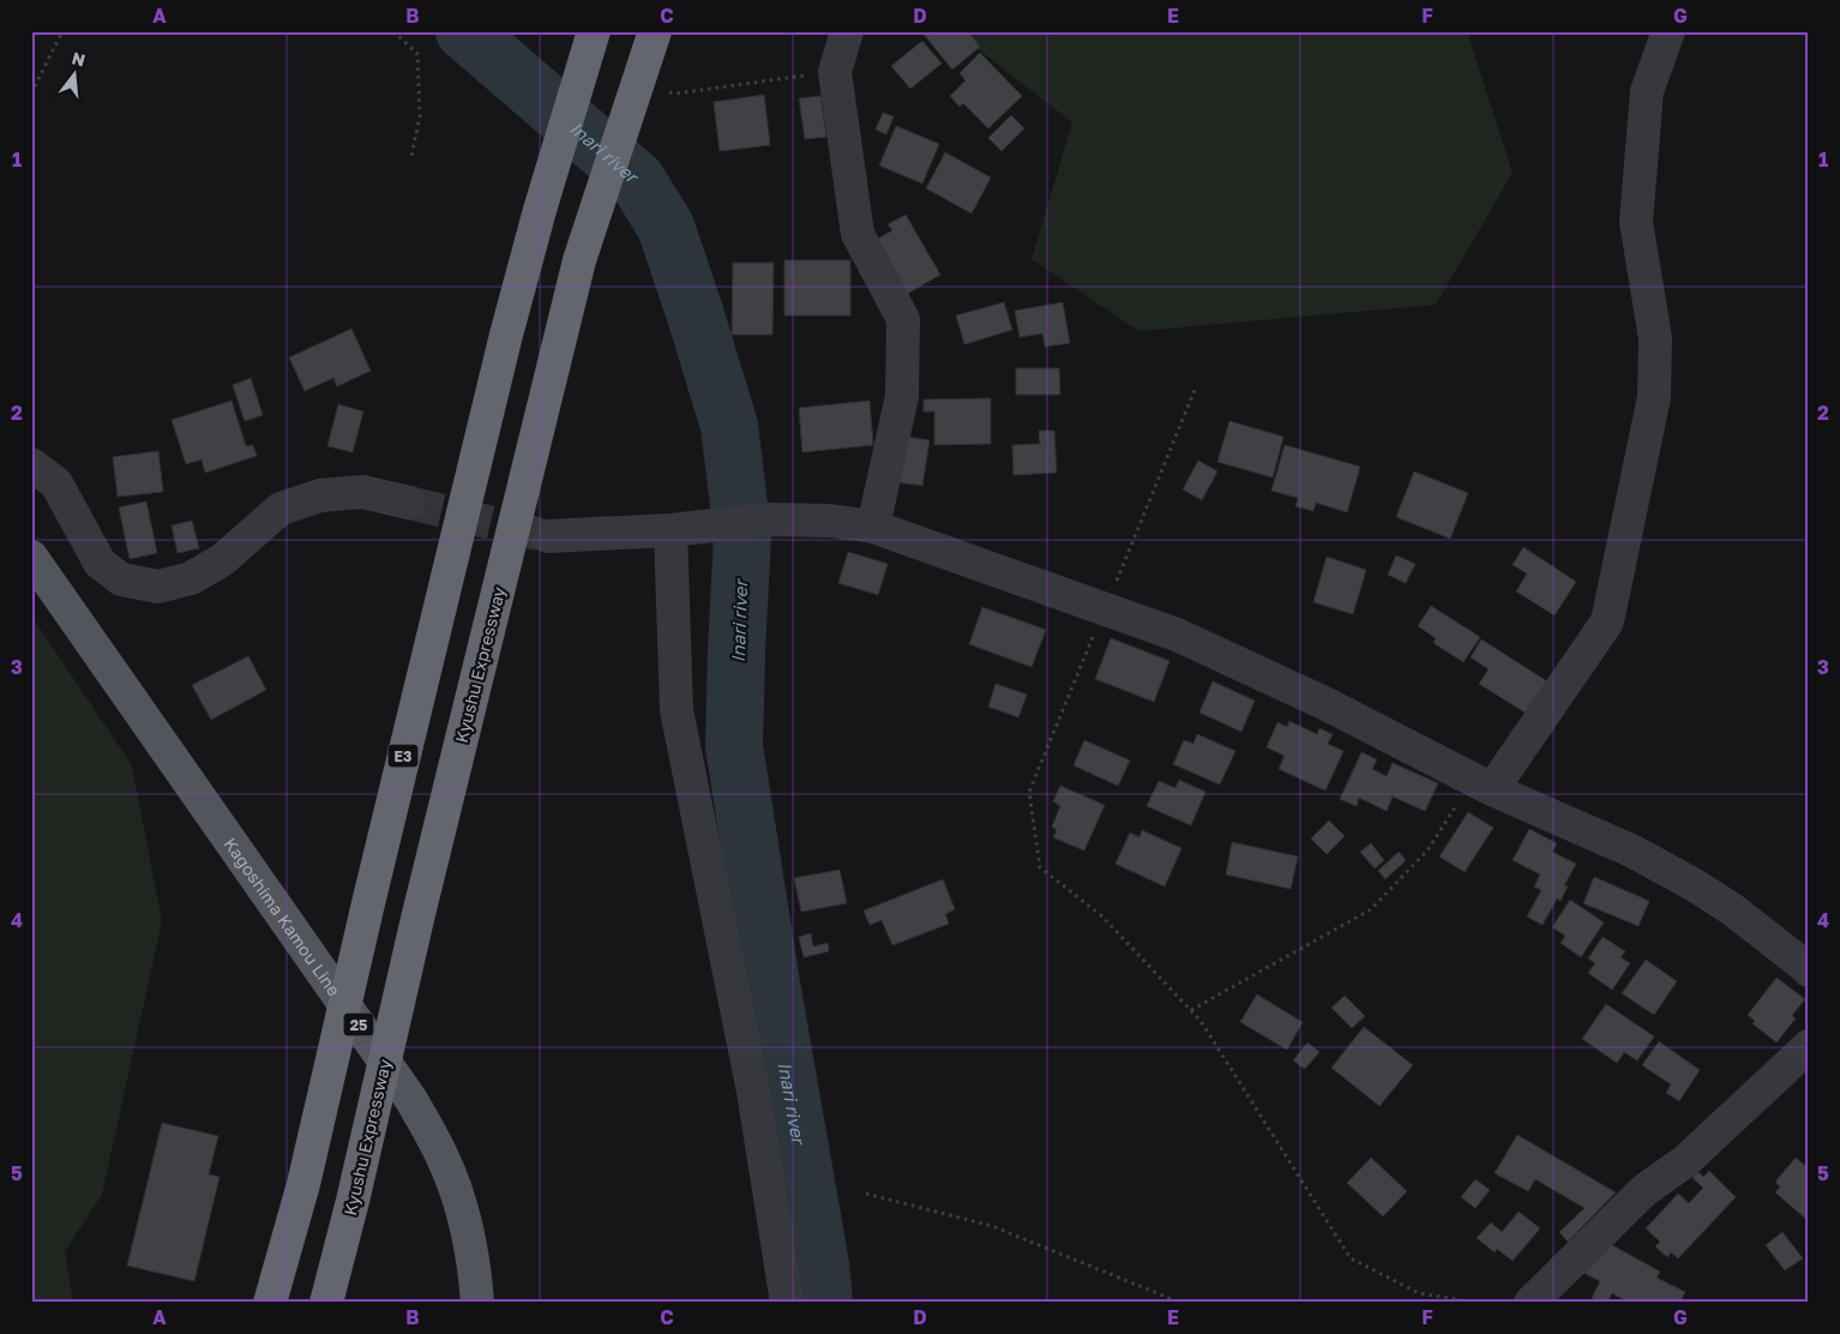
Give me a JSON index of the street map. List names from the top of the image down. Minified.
{"streets":{"highway":["Kyushu Expressway","E3"],"main road":["Kagoshima Kamou Line","25"]},"water":["Inari river"],"north":"top","grid":{"columns":["A","B","C","D","E","F","G"],"rows":["1","2","3","4","5"]}}
